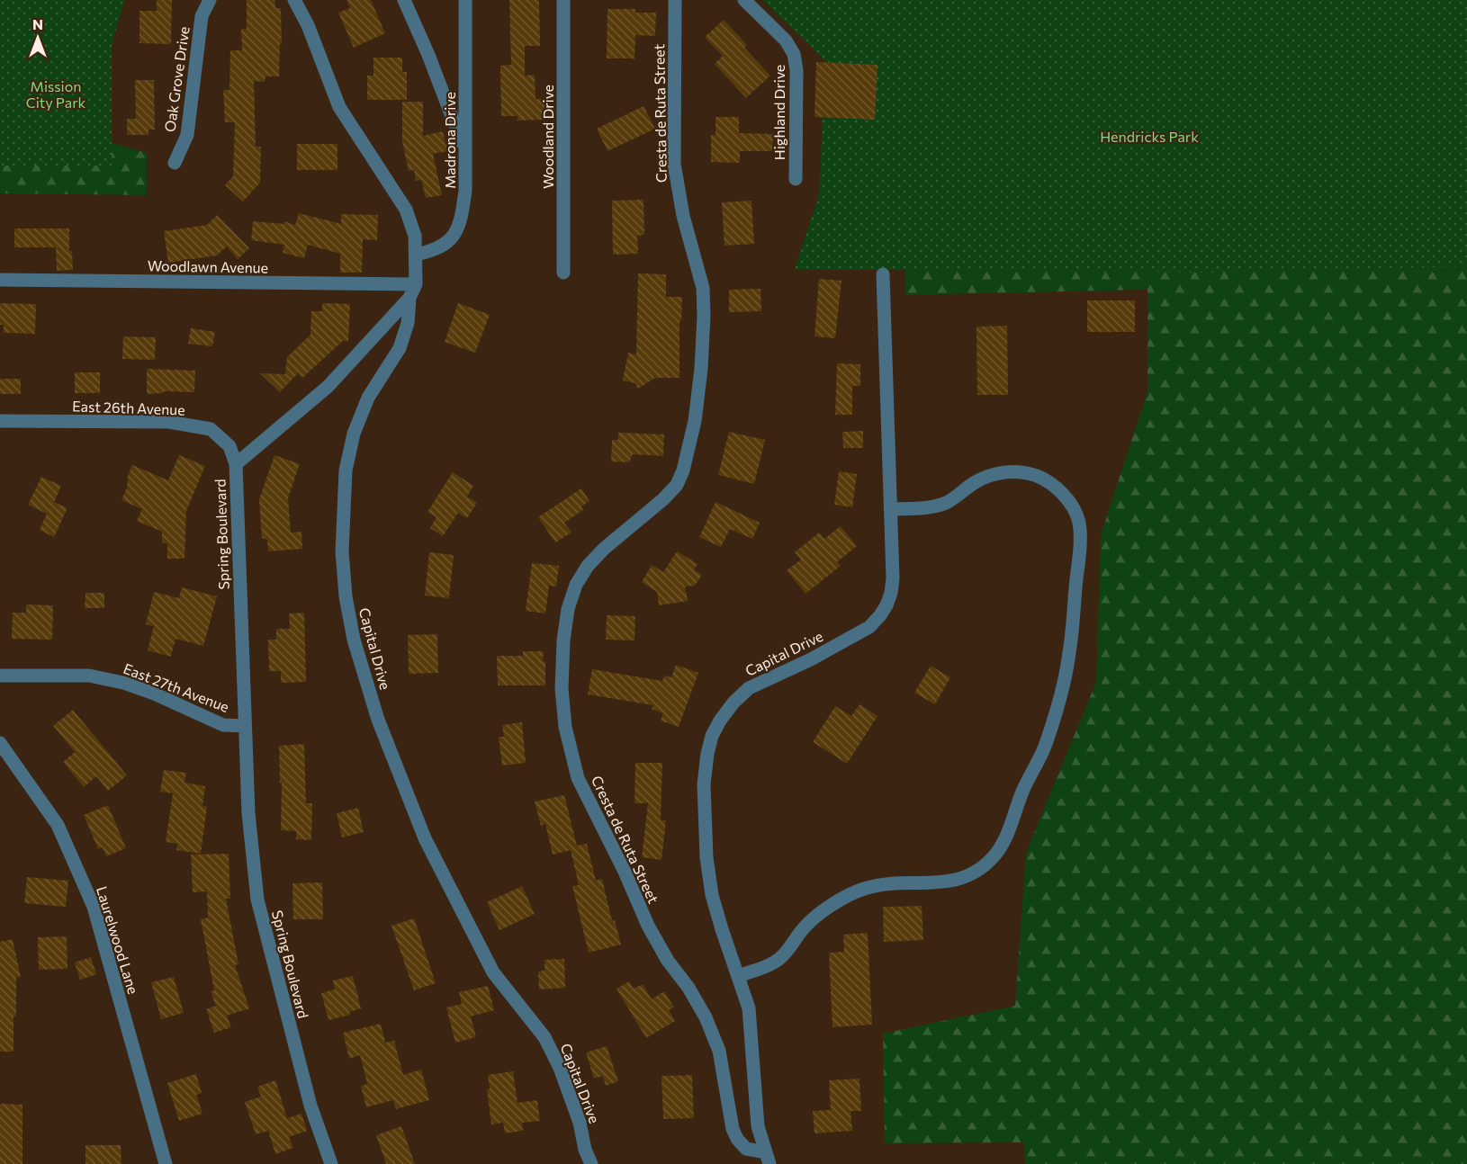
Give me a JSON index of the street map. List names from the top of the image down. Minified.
{"streets":{"street":["Oak Grove Drive","Highland Drive","Cresta de Ruta Street","Woodland Drive","Madrona Drive","Woodlawn Avenue","East 26th Avenue","Spring Boulevard","Capital Drive","East 27th Avenue","Laurelwood Lane"]},"crossings":[["Cresta de Ruta Street","Capital Drive"],["Madrona Drive","Spring Boulevard"],["Woodlawn Avenue","Spring Boulevard"],["East 26th Avenue","Spring Boulevard"],["Spring Boulevard","Capital Drive"],["Spring Boulevard","East 27th Avenue"]],"parks":["Mission City Park","Hendricks Park"],"north":"top"}
